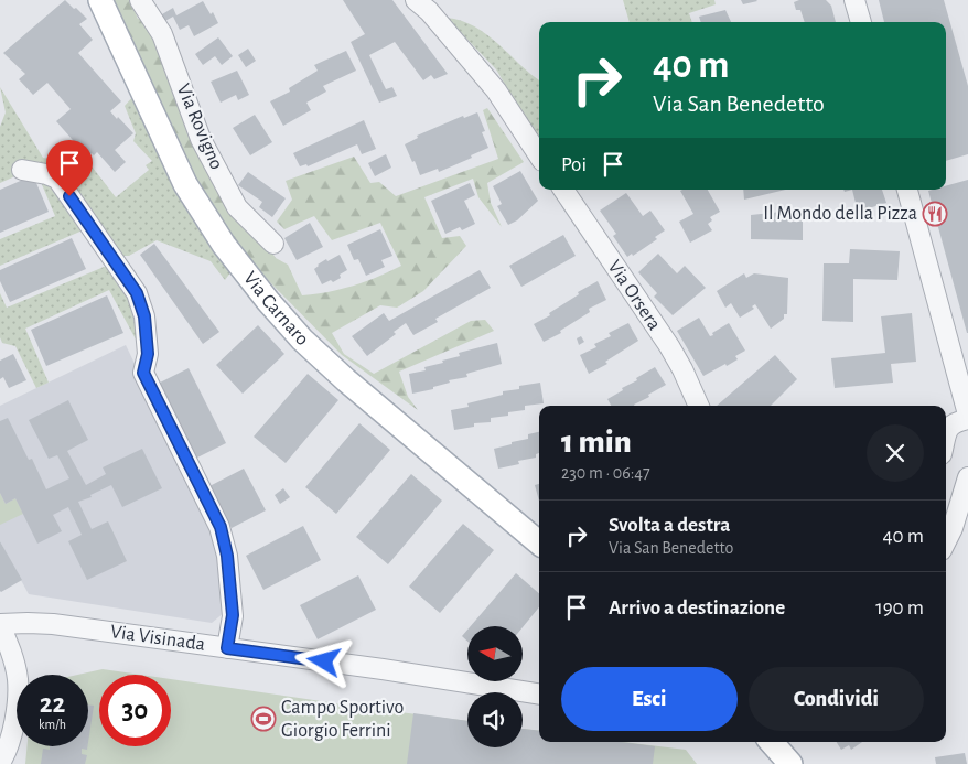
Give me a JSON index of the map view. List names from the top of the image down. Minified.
{"streets":{"main road":["Via Carnaro"],"street":["Via Rovigno","Via Orsera","Via Visinada"]},"places":{"restaurant":["Il Mondo della Pizza"],"sports":["Campo Sportivo Giorgio Ferrini"]},"north":"left","page":{"turn":["40 m","Via San Benedetto"],"then":"Poi","heading":["1 min","230 m · 06:47"],"list":[{"name":"Svolta a destra","note":"Via San Benedetto","value":"40 m"},{"name":"Arrivo a destinazione","value":"190 m"}],"buttons":["Esci","Condividi"],"speed":"22 km/h","limit":"30"}}
